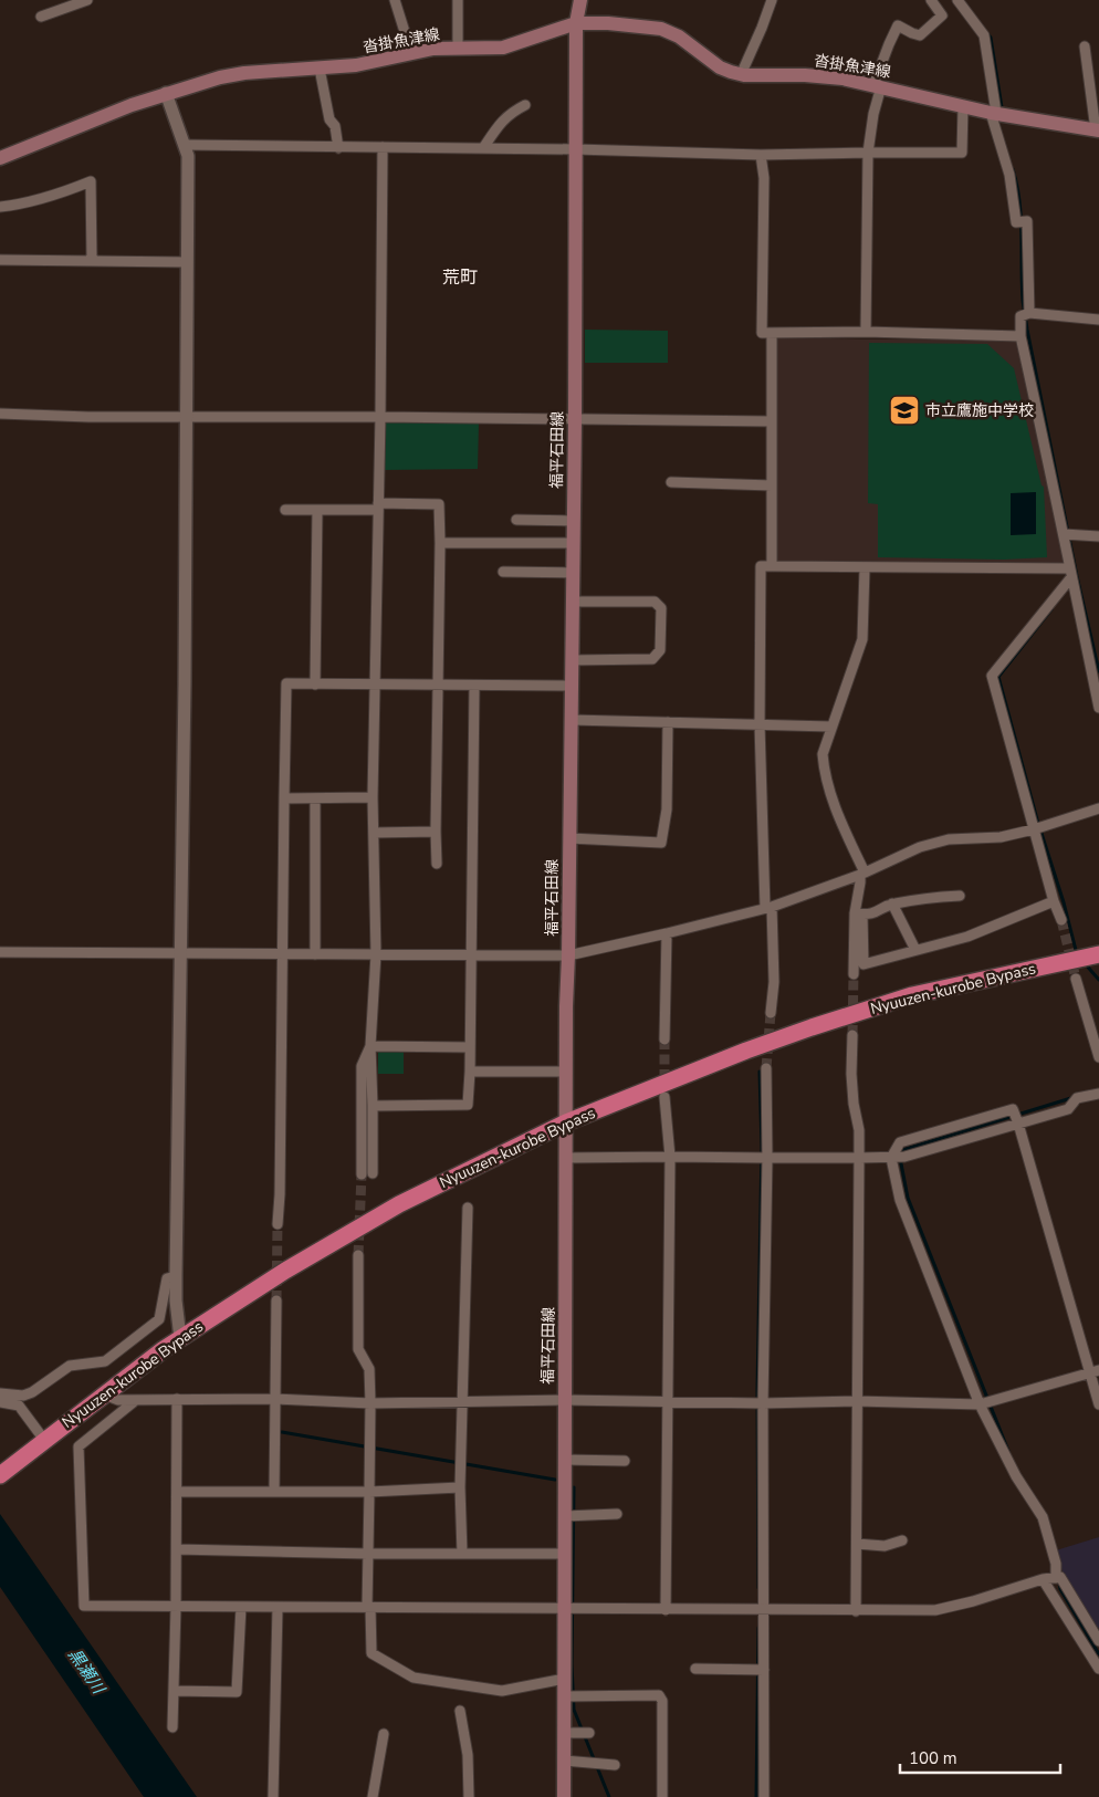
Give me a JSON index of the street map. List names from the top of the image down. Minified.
{"streets":{"highway":["Nyuuzen-kurobe Bypass"],"main road":["沓掛魚津線","福平石田線"]},"crossings":[["沓掛魚津線","福平石田線"],["福平石田線","Nyuuzen-kurobe Bypass"]],"districts":["荒町"],"water":["黒瀬川"],"places":{"school or university":["市立鷹施中学校"]},"scale_bar":"100 m"}
